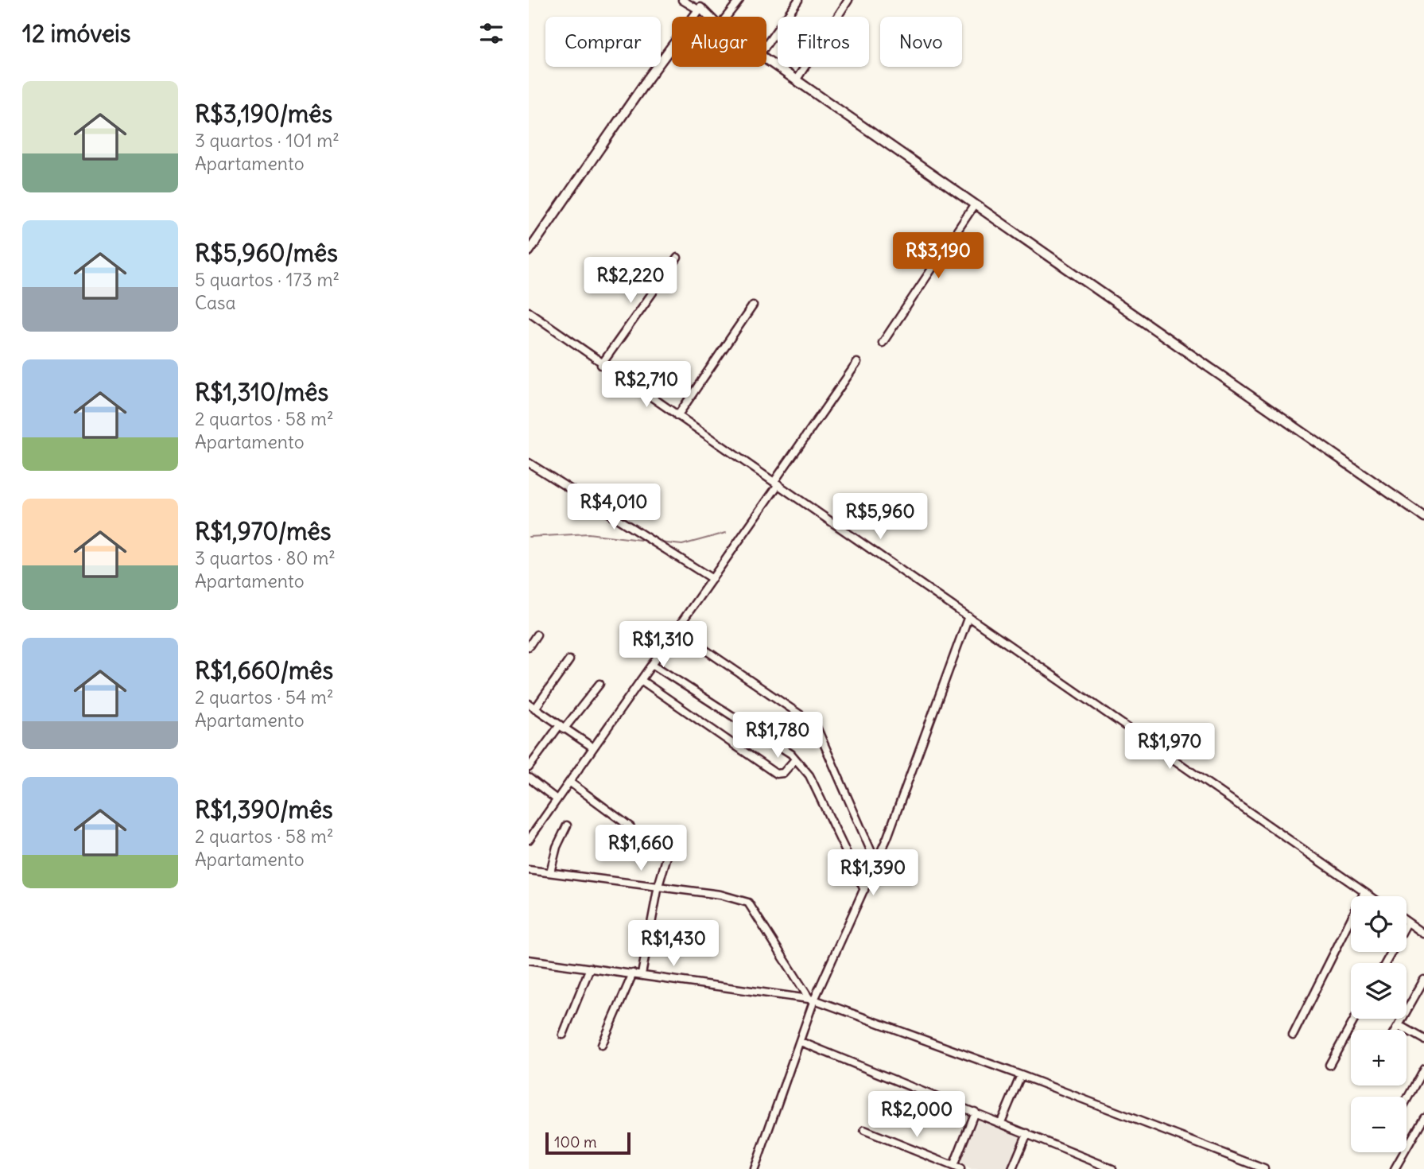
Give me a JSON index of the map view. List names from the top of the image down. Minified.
{"scale_bar":"100 m","page":{"heading":"12 imóveis","chip":["Comprar","Alugar","Filtros","Novo"],"list":[{"name":"R$3,190/mês","note":"3 quartos · 101 m² · Apartamento"},{"name":"R$5,960/mês","note":"5 quartos · 173 m² · Casa"},{"name":"R$1,310/mês","note":"2 quartos · 58 m² · Apartamento"},{"name":"R$1,970/mês","note":"3 quartos · 80 m² · Apartamento"},{"name":"R$1,660/mês","note":"2 quartos · 54 m² · Apartamento"},{"name":"R$1,390/mês","note":"2 quartos · 58 m² · Apartamento"}],"price":["R$3,190","R$2,220","R$2,710","R$4,010","R$5,960","R$1,310","R$1,780","R$1,970","R$1,660","R$1,390","R$1,430","R$2,000"],"map_buttons":["+","−"],"scale":"100 m"}}
